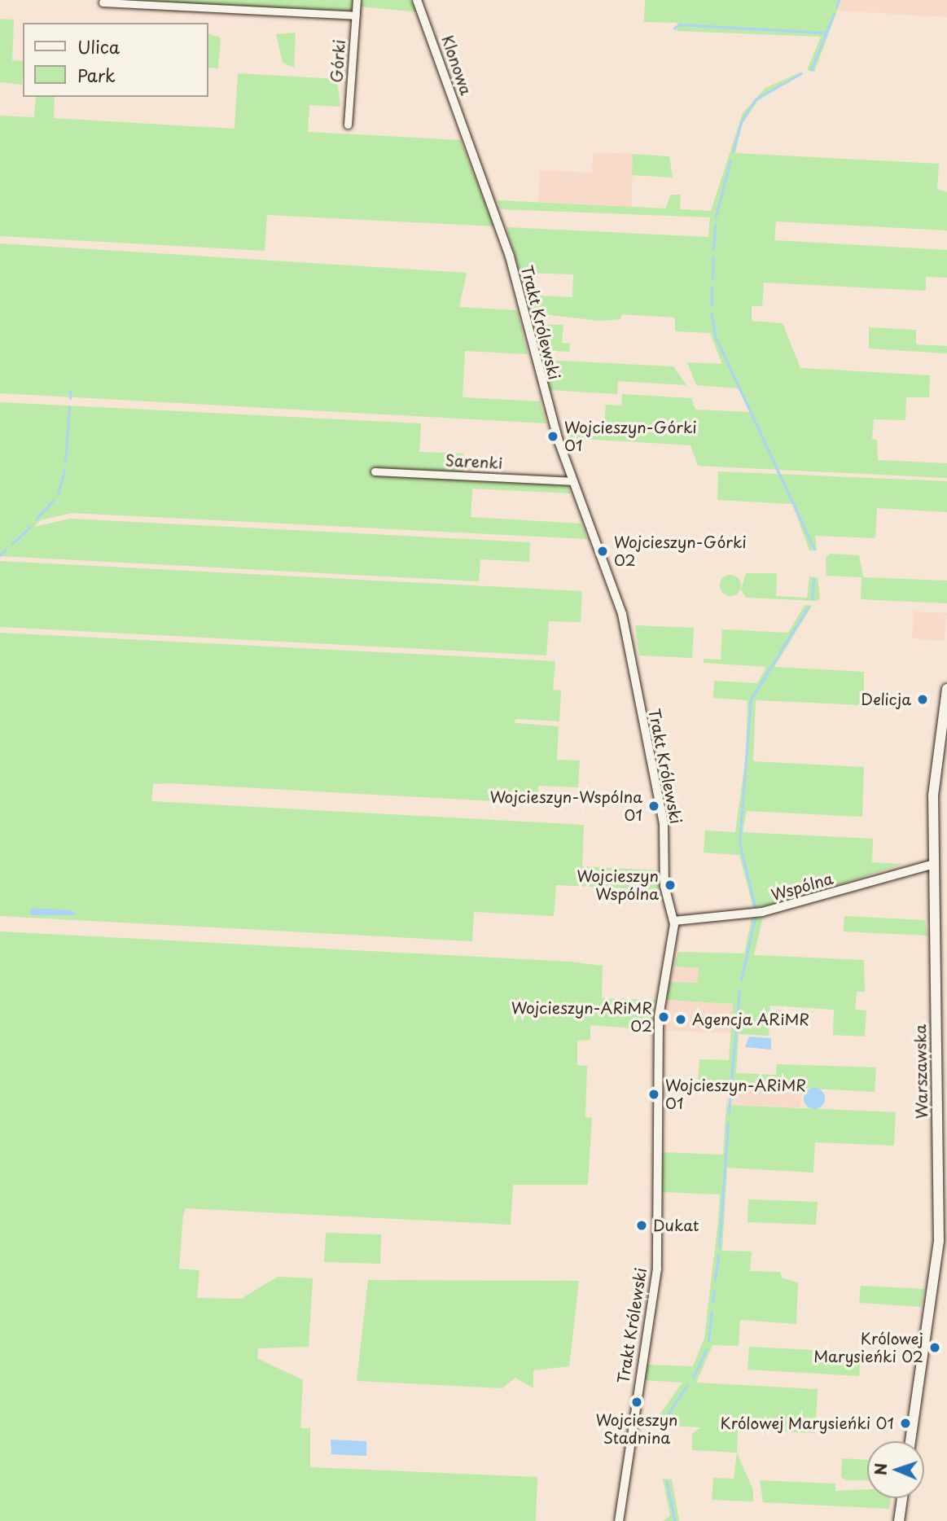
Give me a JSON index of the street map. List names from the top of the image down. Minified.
{"streets":{"main road":["Warszawska"],"street":["Górki","Klonowa","Trakt Królewski","Sarenki","Wspólna"]},"crossings":[["Klonowa","Trakt Królewski"],["Trakt Królewski","Sarenki"],["Trakt Królewski","Wspólna"],["Wspólna","Warszawska"]],"places":["Wojcieszyn-Górki 01","Wojcieszyn-Górki 02","Delicja","Wojcieszyn-Wspólna 01","Wojcieszyn Wspólna","Wojcieszyn-ARiMR 02","Agencja ARiMR","Wojcieszyn-ARiMR 01","Dukat","Królowej Marysieńki 02","Wojcieszyn Stadnina","Królowej Marysieńki 01"],"legend":["Ulica","Park"],"north":"left"}
